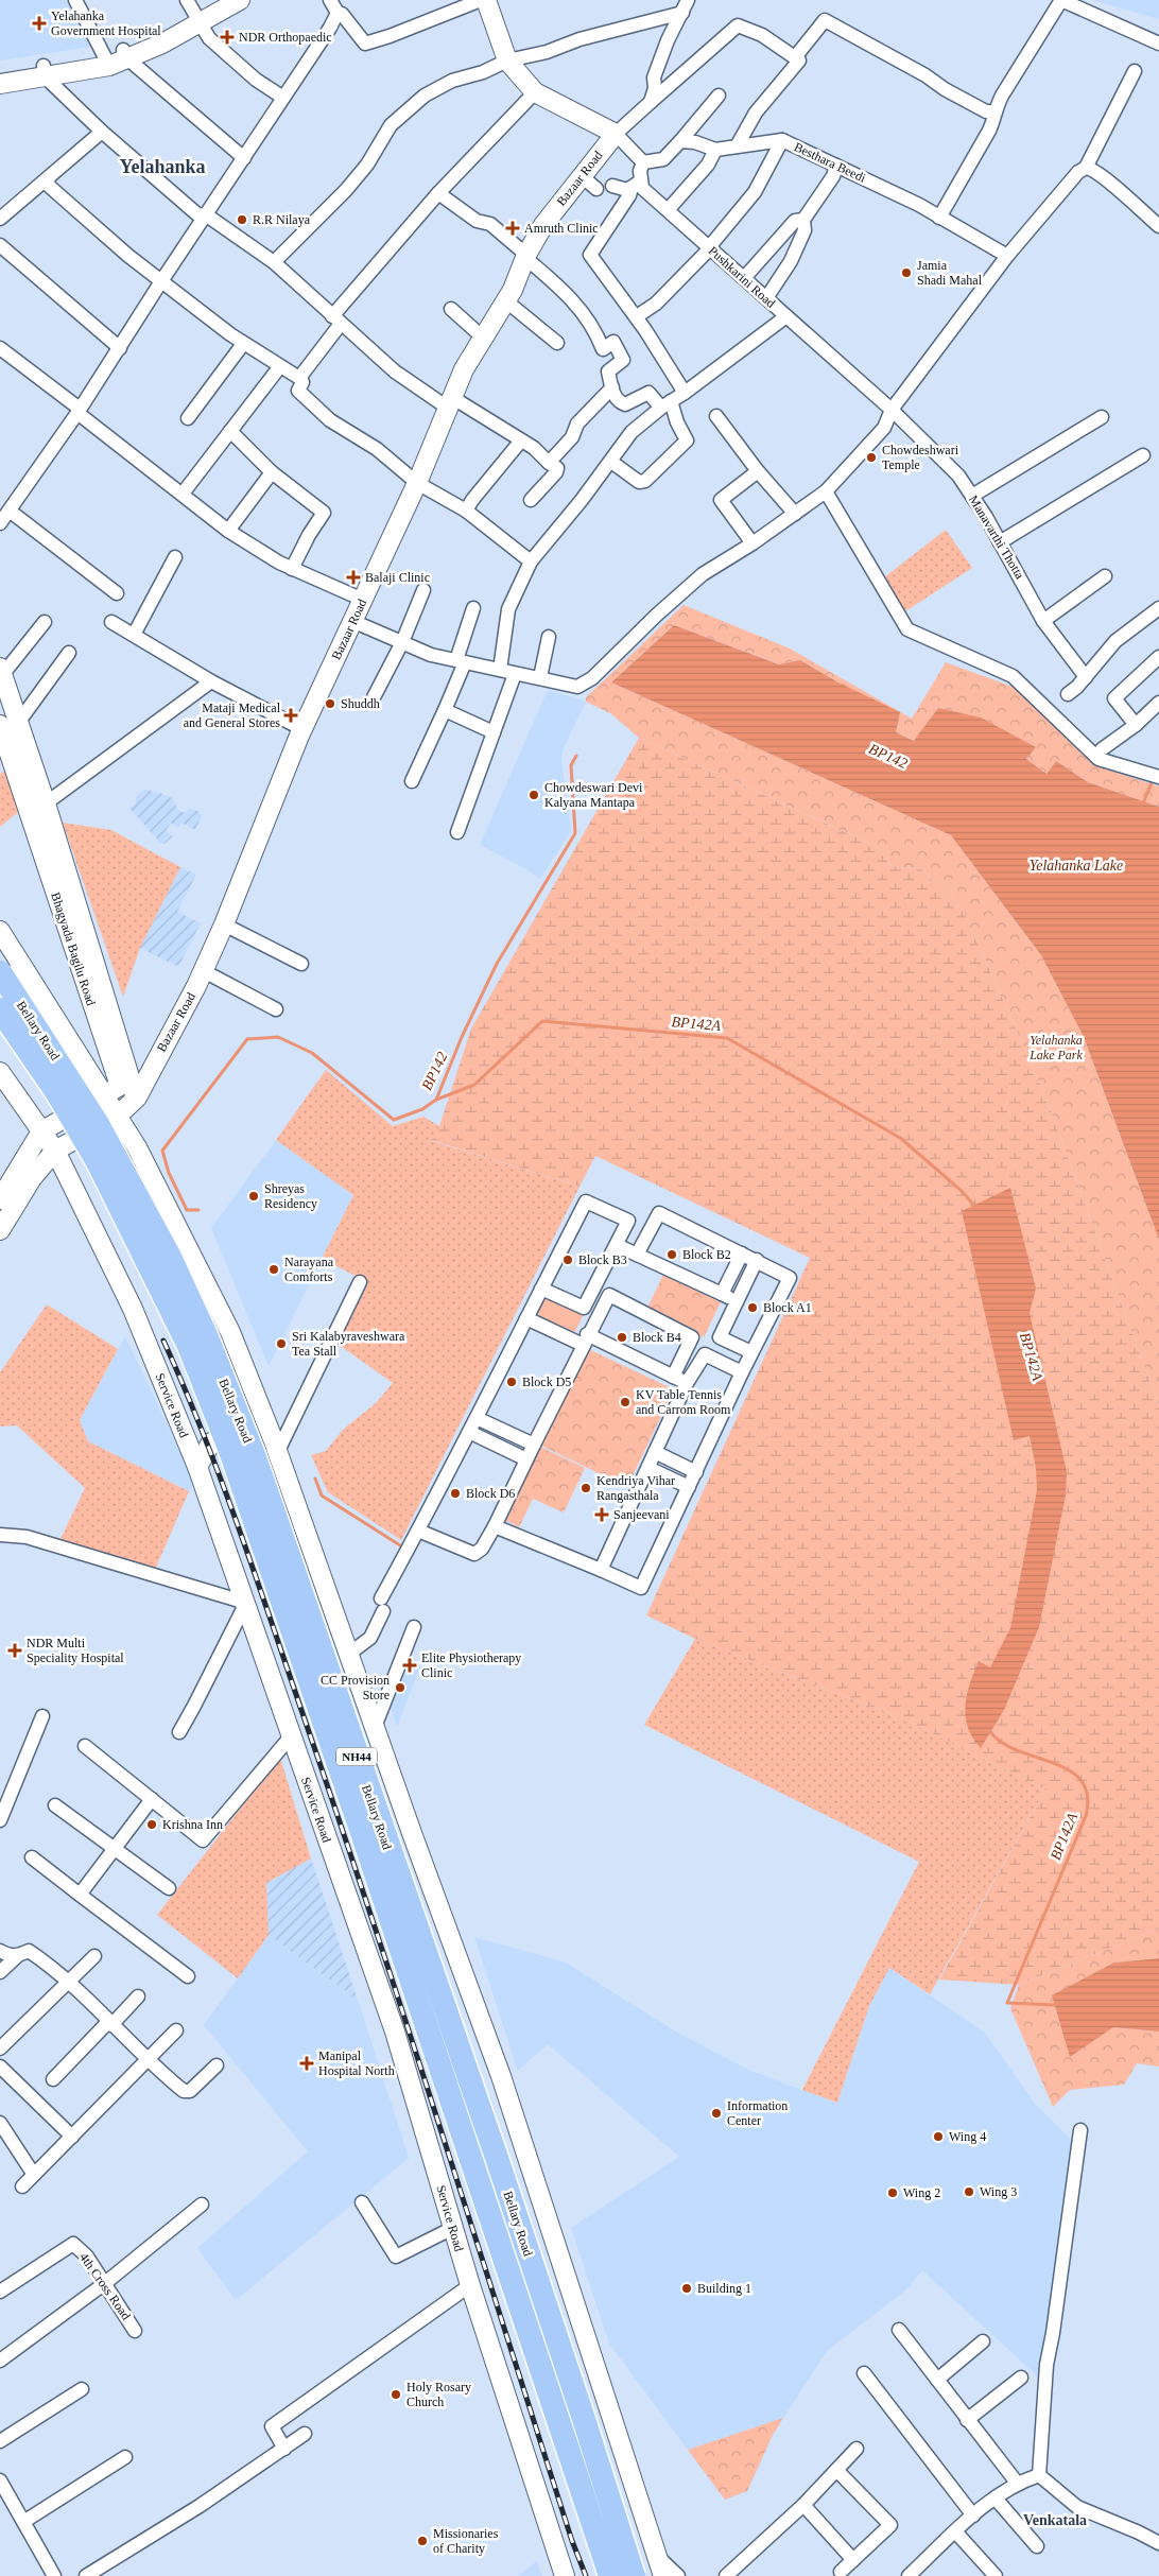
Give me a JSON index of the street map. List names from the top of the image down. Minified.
{"streets":{"highway":["Bellary Road","NH44"],"main road":["Bazaar Road","Bhagyada Bagilu Road","Service Road"],"street":["Besthara Beedi","Pushkarini Road","Manavarthi Thotta","4th Cross Road"]},"crossings":[["Bazaar Road","Bhagyada Bagilu Road"],["Pushkarini Road","Manavarthi Thotta"]],"districts":["Yelahanka","Venkatala"],"water":["BP142","Yelahanka Lake","BP142A"],"parks":["Yelahanka Lake Park"],"places":{"health":["Yelahanka Government Hospital","NDR Orthopaedic","Amruth Clinic","Balaji Clinic","Mataji Medical and General Stores","Sanjeevani","NDR Multi Speciality Hospital","Elite Physiotherapy Clinic","Manipal Hospital North"],"other":["R.R Nilaya","Jamia Shadi Mahal","Chowdeshwari Temple","Shuddh","Chowdeswari Devi Kalyana Mantapa","Shreyas Residency","Block B2","Block B3","Narayana Comforts","Block A1","Block B4","Sri Kalabyraveshwara Tea Stall","Block D5","KV Table Tennis and Carrom Room","Kendriya Vihar Rangasthala","Block D6","CC Provision Store","Krishna Inn","Information Center","Wing 4","Wing 3","Wing 2","Building 1","Holy Rosary Church","Missionaries of Charity"]}}
